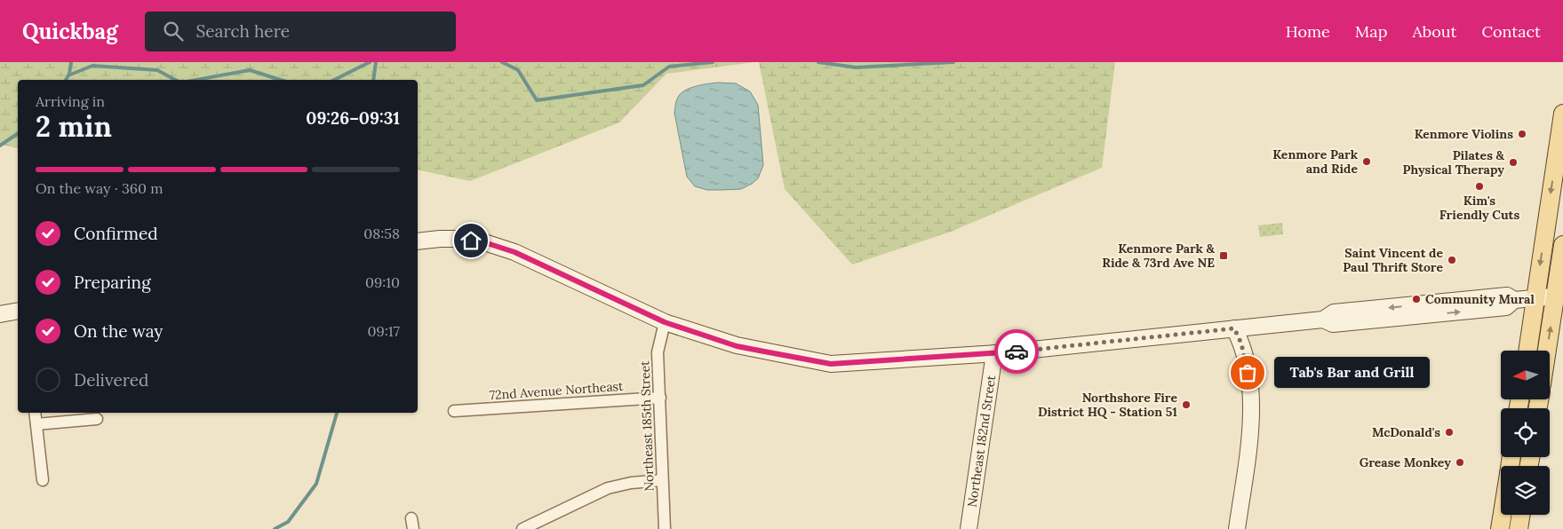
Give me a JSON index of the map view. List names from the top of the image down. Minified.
{"streets":{"street":["72nd Avenue Northeast","Northeast 185th Street","Northeast 182nd Street"]},"crossings":[["72nd Avenue Northeast","Northeast 185th Street"]],"places":{"other":["Kenmore Violins","Kenmore Park and Ride","Pilates & Physical Therapy","Kim's Friendly Cuts","Saint Vincent de Paul Thrift Store","Community Mural","Tab's Bar and Grill","Northshore Fire District HQ - Station 51","McDonald's","Grease Monkey"],"transit":["Kenmore Park & Ride & 73rd Ave NE"]},"north":"left","page":{"header":"Quickbag","search":"Search here","nav":["Home","Map","About","Contact"],"heading":["2 min","Arriving in","09:26–09:31"],"bar":"On the way · 360 m","list":[["Confirmed","08:58"],["Preparing","09:10"],["On the way","09:17"],"Delivered"],"bubble":"Tab's Bar and Grill"}}
